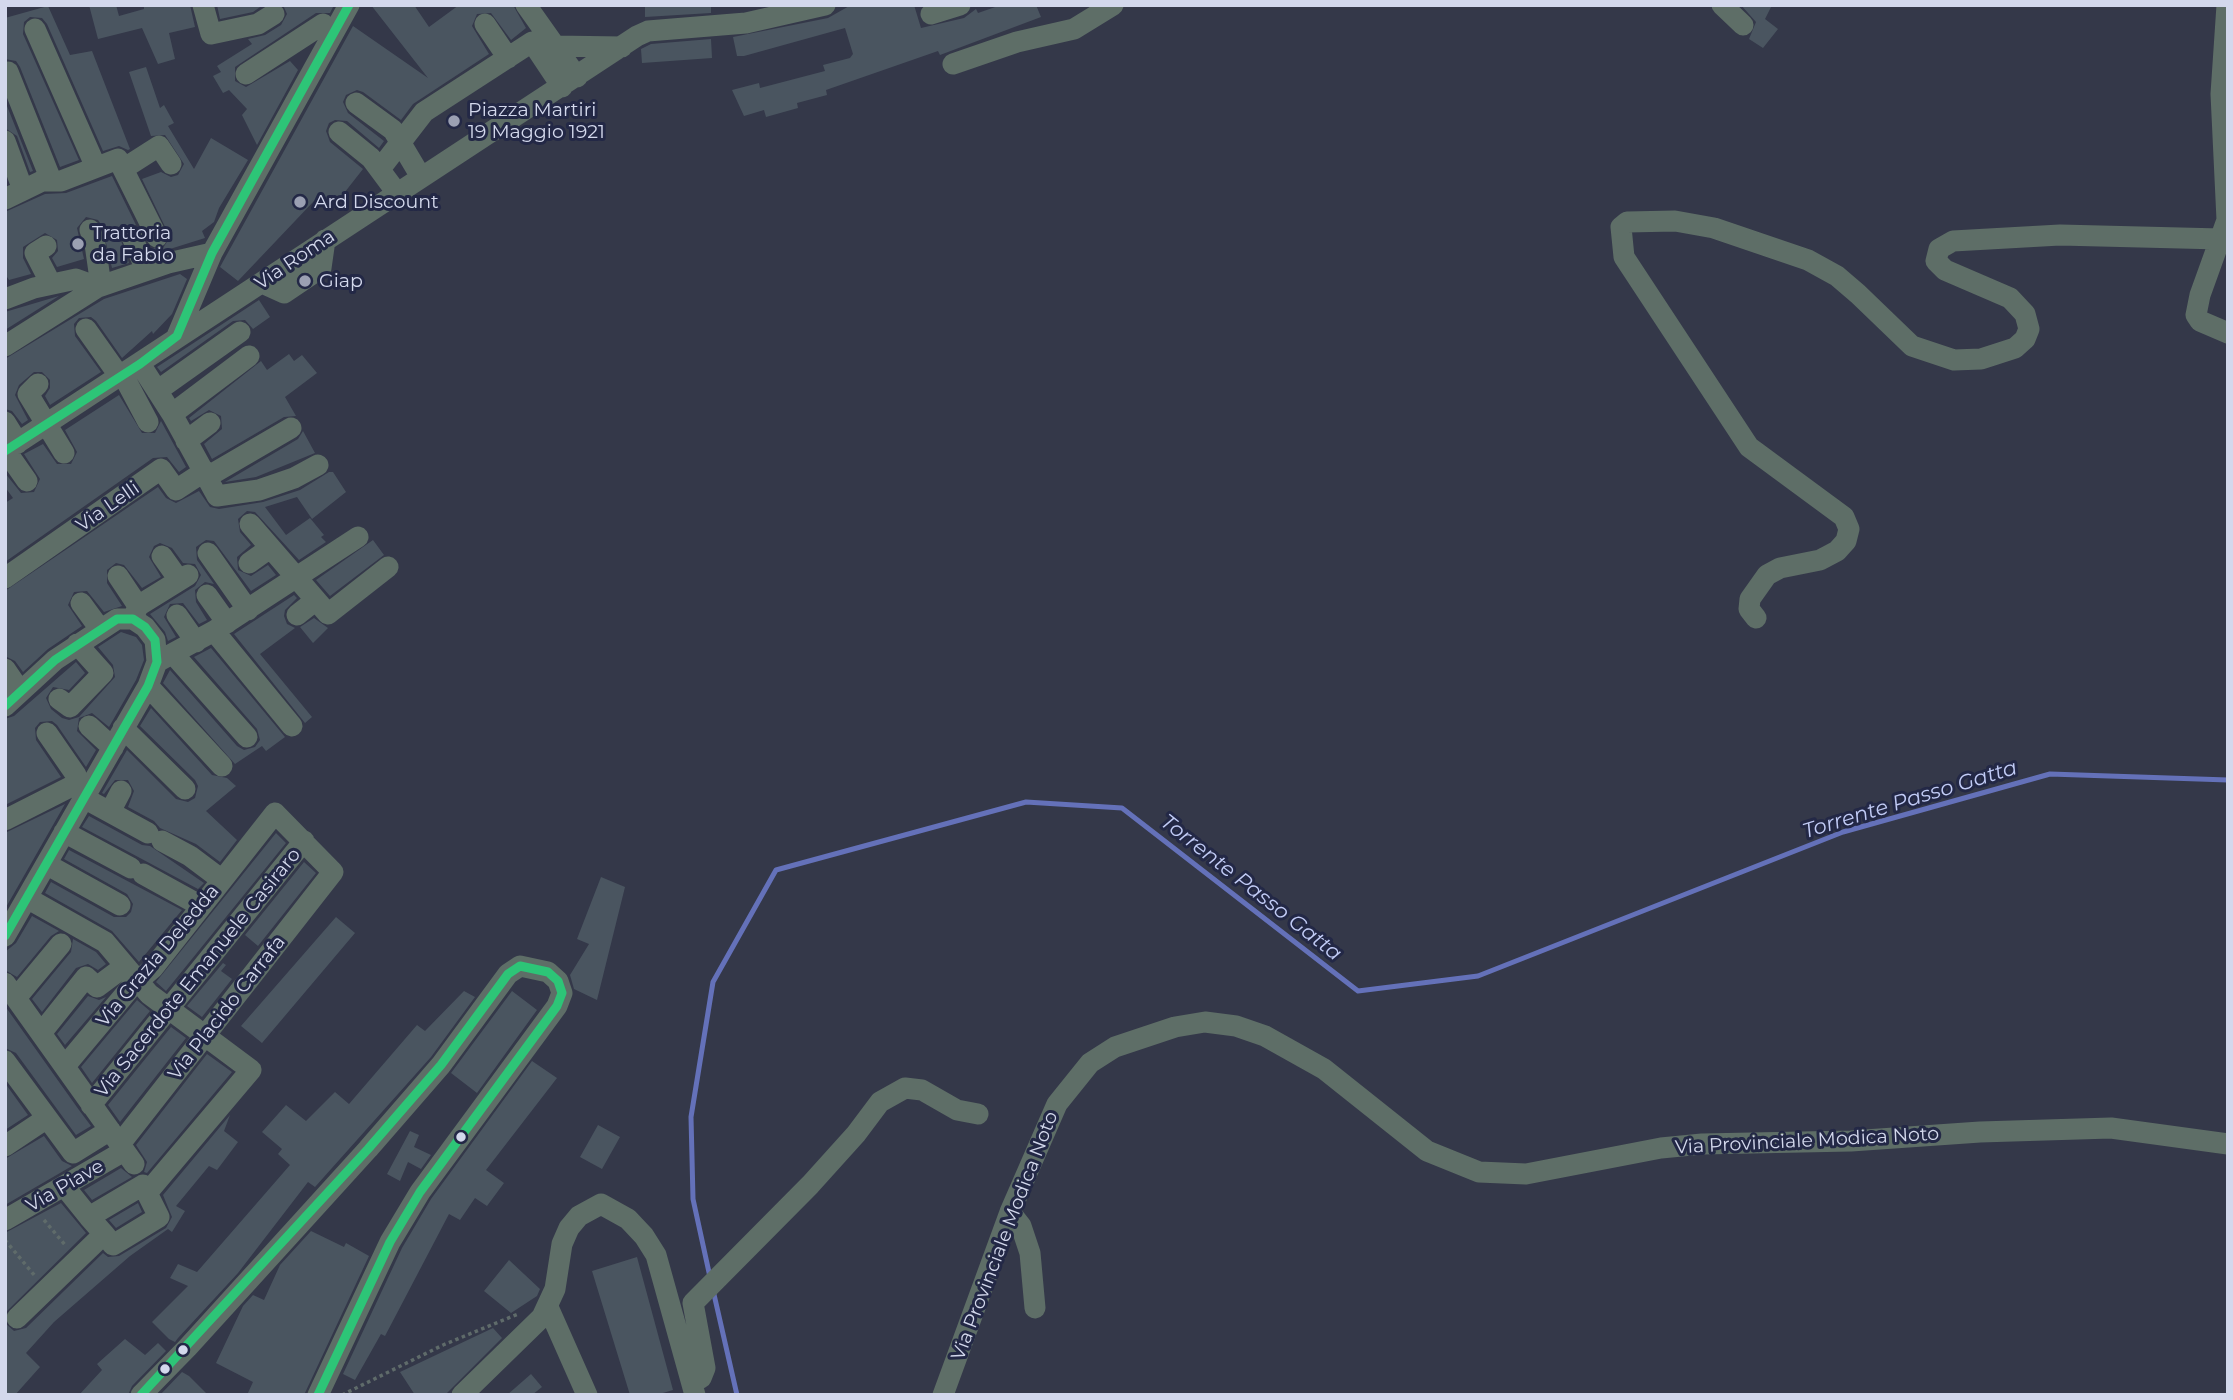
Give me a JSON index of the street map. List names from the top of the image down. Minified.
{"streets":{"street":["Via Roma","Via Lelli","Via Grazia Deledda","Via Sacerdote Emanuele Casiraro","Via Placido Carrafa","Via Provinciale Modica Noto","Via Piave"]},"crossings":[["Via Grazia Deledda","Via Sacerdote Emanuele Casiraro"],["Via Grazia Deledda","Via Placido Carrafa"],["Via Sacerdote Emanuele Casiraro","Via Placido Carrafa"],["Via Placido Carrafa","Via Piave"]],"water":["Torrente Passo Gatta"],"places":["Piazza Martiri 19 Maggio 1921","Ard Discount","Trattoria da Fabio","Giap"]}
